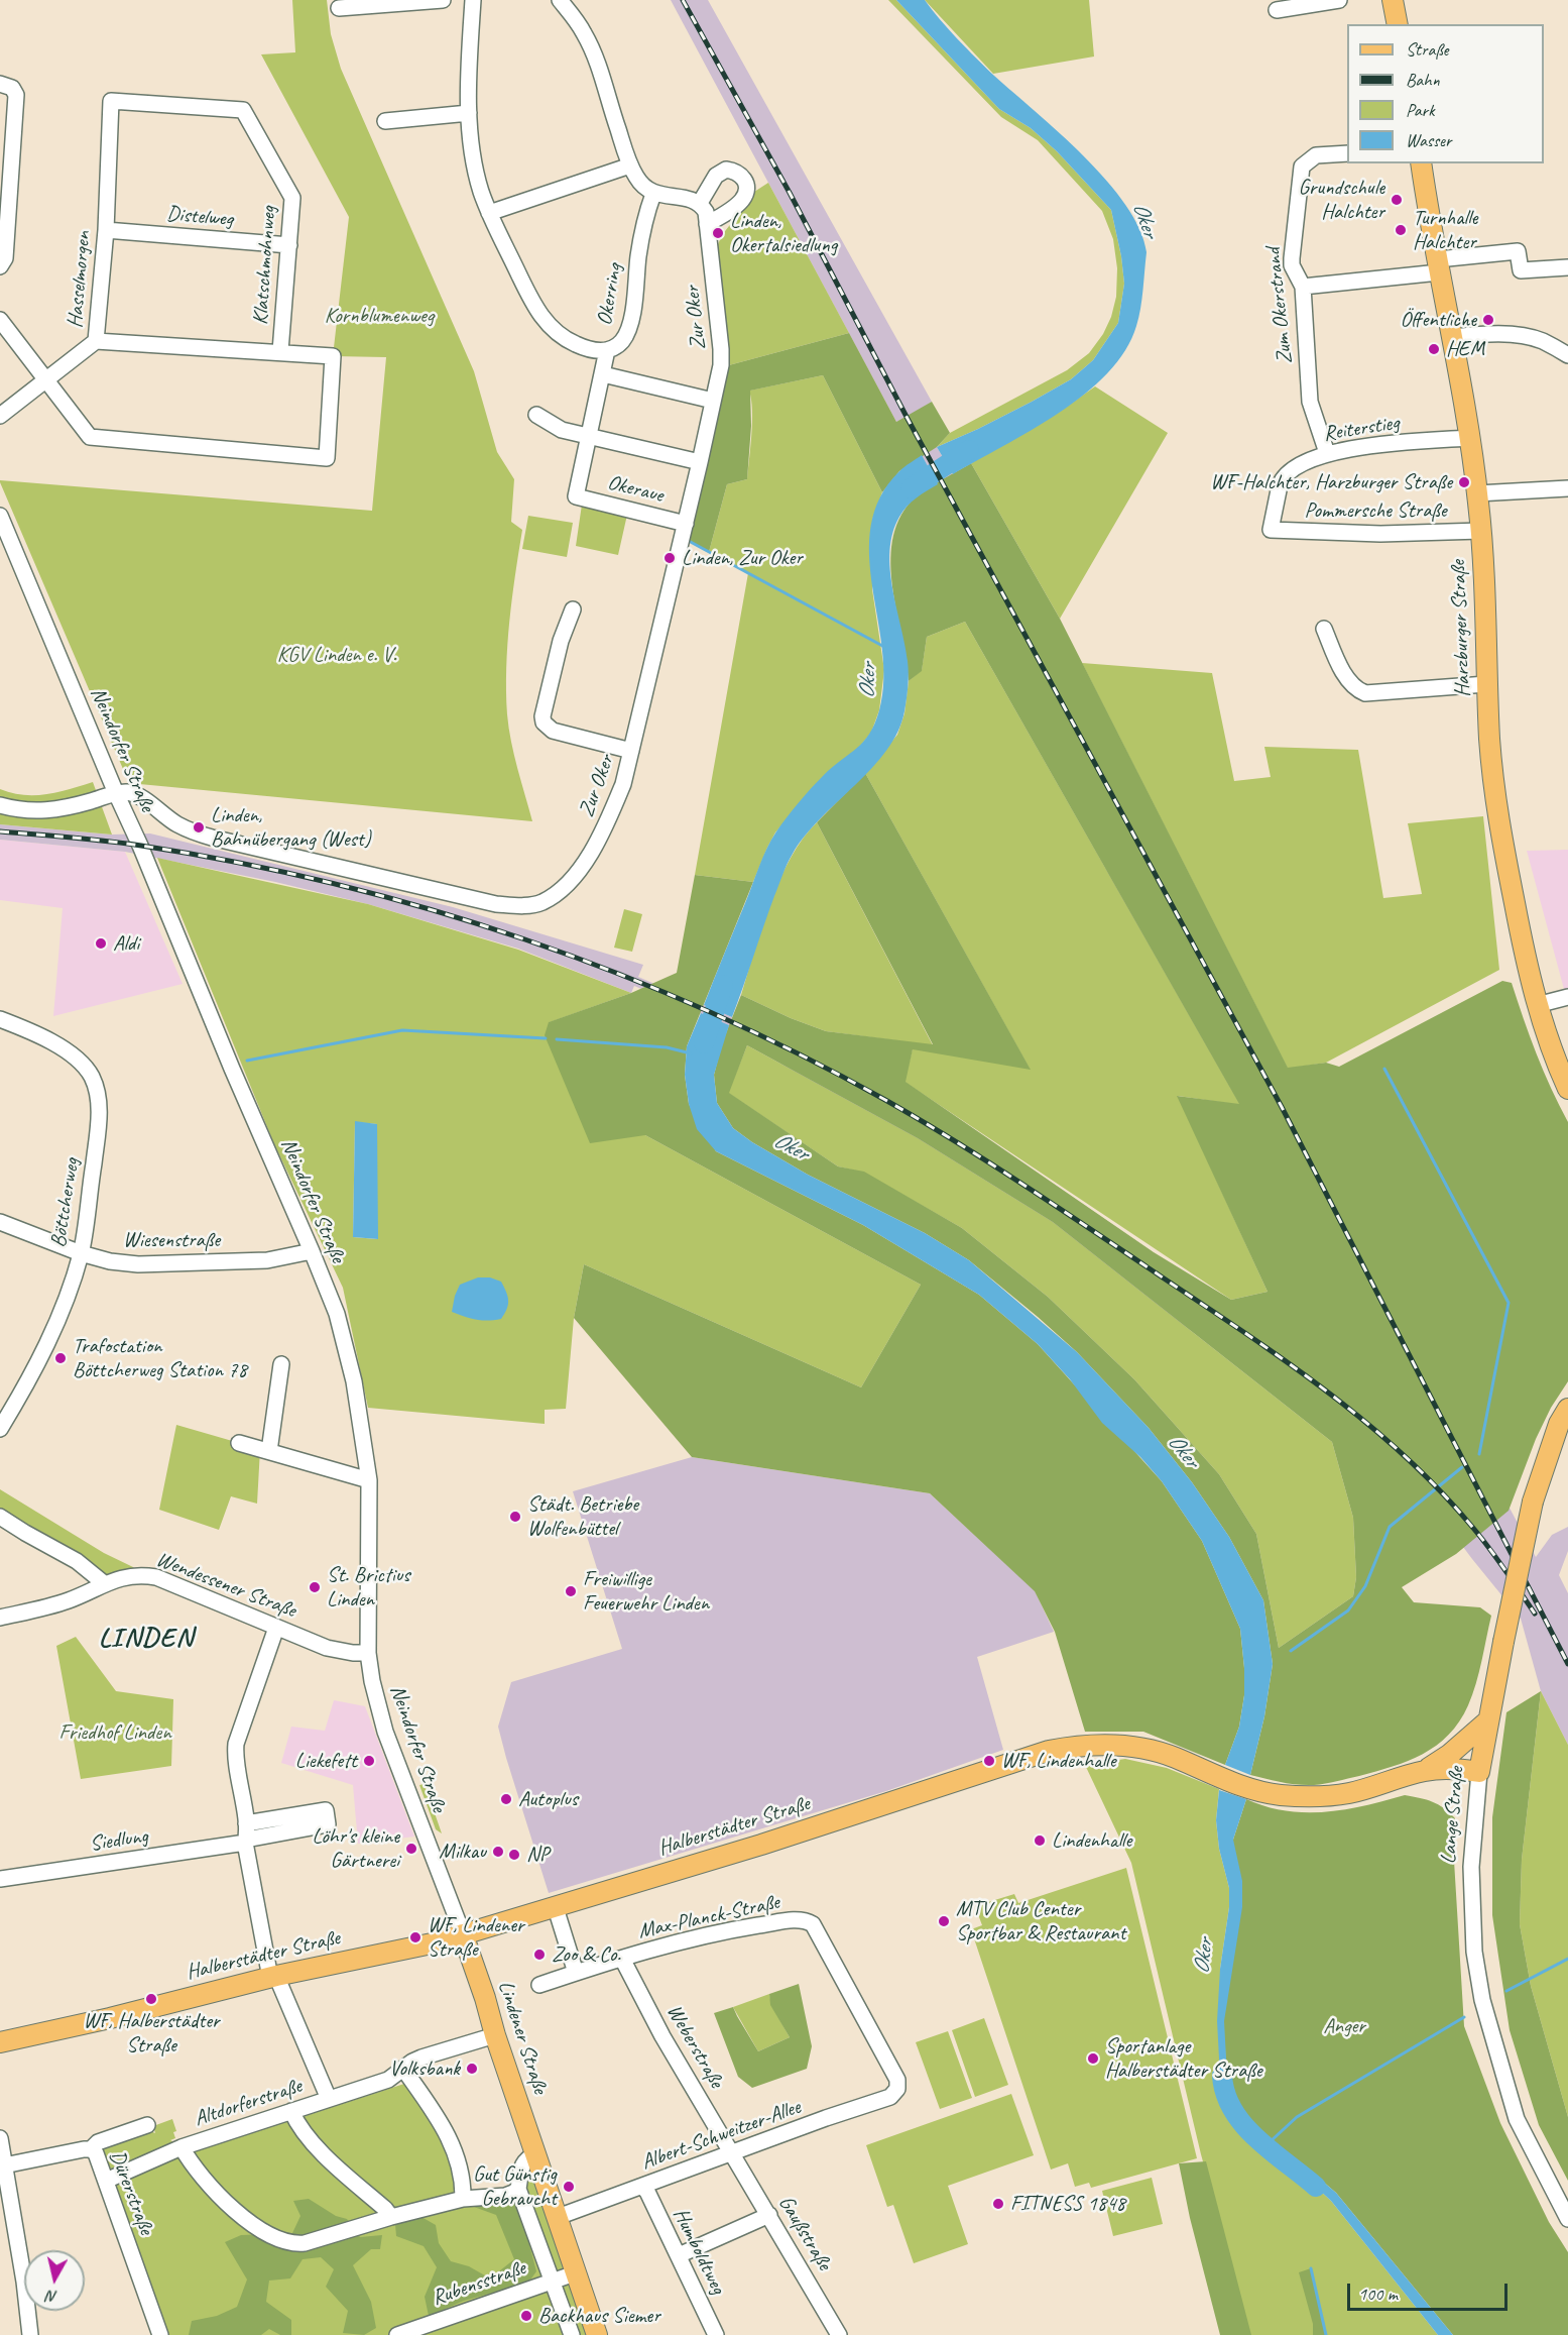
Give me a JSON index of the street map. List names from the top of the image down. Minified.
{"streets":{"main road":["Harzburger Straße","Lange Straße","Halberstädter Straße","Lindener Straße"],"street":["Distelweg","Klatschmohnweg","Hasselmorgen","Okerring","Zum Okerstrand","Zur Oker","Reiterstieg","Okeraue","Pommersche Straße","Neindorfer Straße","Böttcherweg","Wiesenstraße","Wendessener Straße","Siedlung","Max-Planck-Straße","Weberstraße","Altdorferstraße","Albert-Schweitzer-Allee","Dürerstraße","Gaußstraße","Humboldtweg","Rubensstraße"]},"crossings":[["Distelweg","Klatschmohnweg"],["Distelweg","Hasselmorgen"],["Klatschmohnweg","Hasselmorgen"],["Zum Okerstrand","Reiterstieg"],["Zur Oker","Okeraue"],["Zur Oker","Neindorfer Straße"],["Reiterstieg","Pommersche Straße"],["Reiterstieg","Harzburger Straße"],["Pommersche Straße","Harzburger Straße"],["Neindorfer Straße","Wiesenstraße"],["Neindorfer Straße","Wendessener Straße"],["Neindorfer Straße","Halberstädter Straße"],["Neindorfer Straße","Lindener Straße"],["Böttcherweg","Wiesenstraße"],["Lange Straße","Halberstädter Straße"],["Halberstädter Straße","Lindener Straße"],["Max-Planck-Straße","Weberstraße"],["Max-Planck-Straße","Albert-Schweitzer-Allee"],["Lindener Straße","Altdorferstraße"],["Lindener Straße","Albert-Schweitzer-Allee"],["Lindener Straße","Rubensstraße"],["Weberstraße","Albert-Schweitzer-Allee"],["Weberstraße","Gaußstraße"],["Altdorferstraße","Dürerstraße"],["Albert-Schweitzer-Allee","Gaußstraße"],["Albert-Schweitzer-Allee","Humboldtweg"]],"districts":["LINDEN"],"water":["Oker"],"parks":["Kornblumenweg","KGV Linden e. V.","Friedhof Linden","Anger"],"places":["Grundschule Halchter","Turnhalle Halchter","Linden, Okertalsiedlung","Öffentliche","HEM","WF-Halchter, Harzburger Straße","Linden, Zur Oker","Linden, Bahnübergang (West)","Aldi","Trafostation Böttcherweg Station 78","Städt. Betriebe Wolfenbüttel","St. Brictius Linden","Freiwillige Feuerwehr Linden","Liekefett","WF, Lindenhalle","Autoplus","Lindenhalle","Löhr's kleine Gärtnerei","Milkau","NP","MTV Club Center Sportbar & Restaurant","WF, Lindener Straße","Zoo & Co.","WF, Halberstädter Straße","Sportanlage Halberstädter Straße","Volksbank","Gut Günstig Gebraucht","FITNESS 1848","Backhaus Siemer"],"legend":["Straße","Bahn","Park","Wasser"],"scale_bar":"100 m","north":"bottom"}
